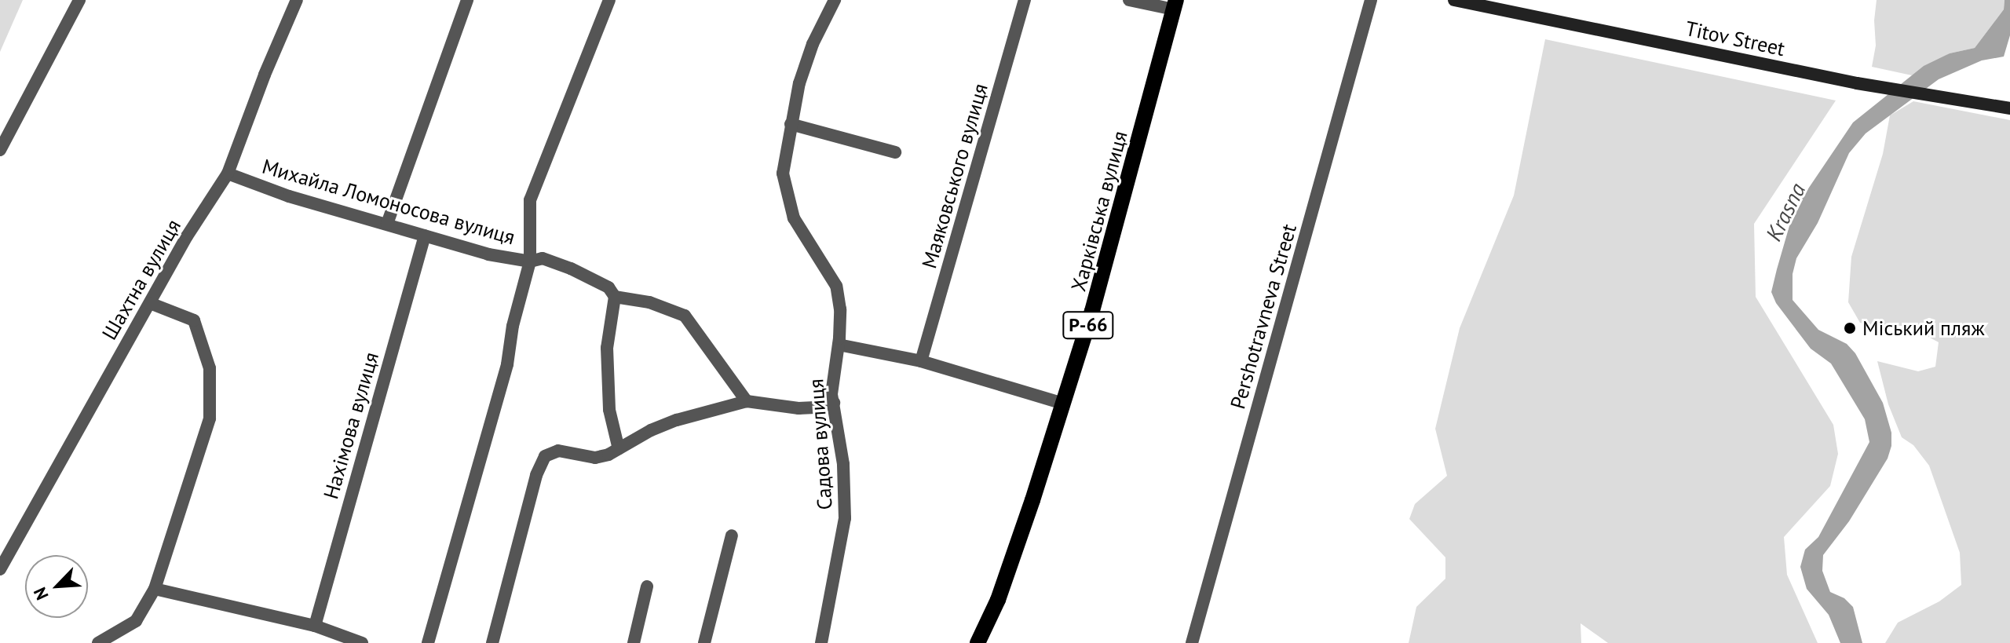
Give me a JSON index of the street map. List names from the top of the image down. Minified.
{"streets":{"main road":["Харківська вулиця","Р-66"],"street":["Titov Street","Маяковського вулиця","Михайла Ломоносова вулиця","Шахтна вулиця","Pershotravneva Street","Нахімова вулиця","Садова вулиця"]},"crossings":[["Михайла Ломоносова вулиця","Шахтна вулиця"],["Михайла Ломоносова вулиця","Нахімова вулиця"]],"water":["Krasna"],"places":["Міський пляж"],"north":"bottom left"}
